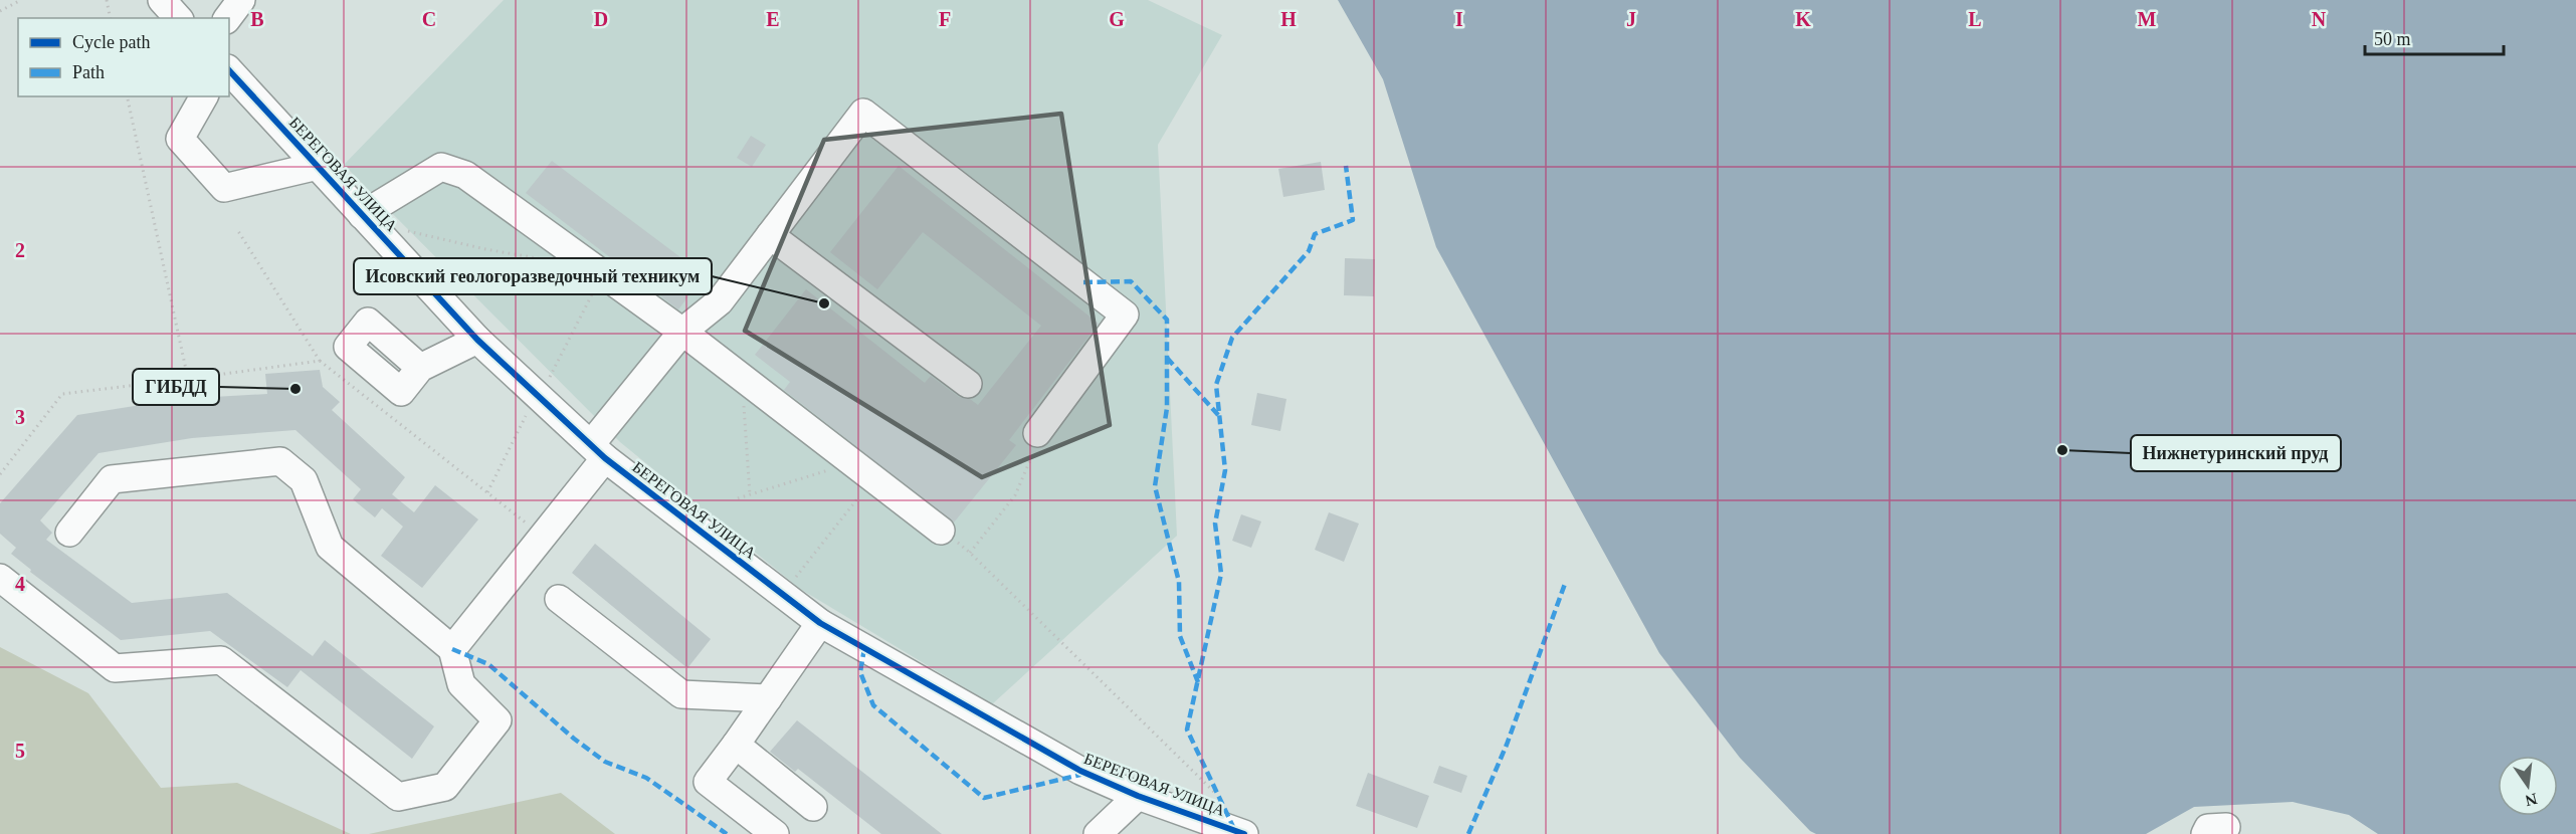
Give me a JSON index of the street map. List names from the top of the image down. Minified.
{"streets":{"street":["БЕРЕГОВАЯ УЛИЦА"]},"places":["Исовский геологоразведочный техникум","ГИБДД","Нижнетуринский пруд"],"legend":["Cycle path","Path"],"scale_bar":"50 m","north":"bottom","grid":{"columns":["B","C","D","E","F","G","H","I","J","K","L","M","N"],"rows":["2","3","4","5"]}}
